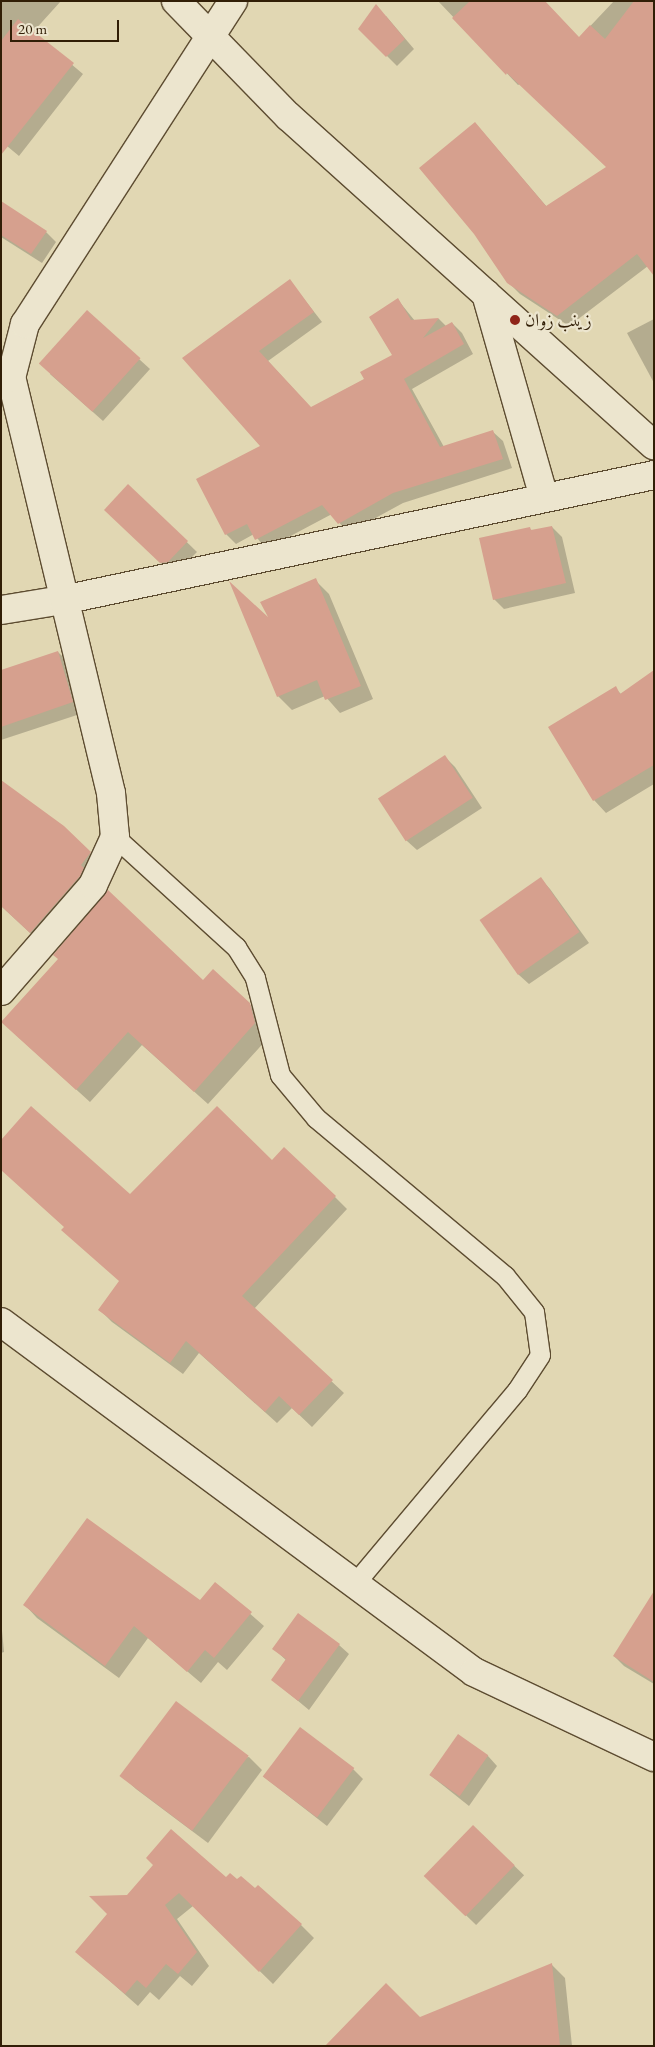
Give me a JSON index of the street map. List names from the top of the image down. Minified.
{"places":["زينب زوان"],"scale_bar":"20 m"}
